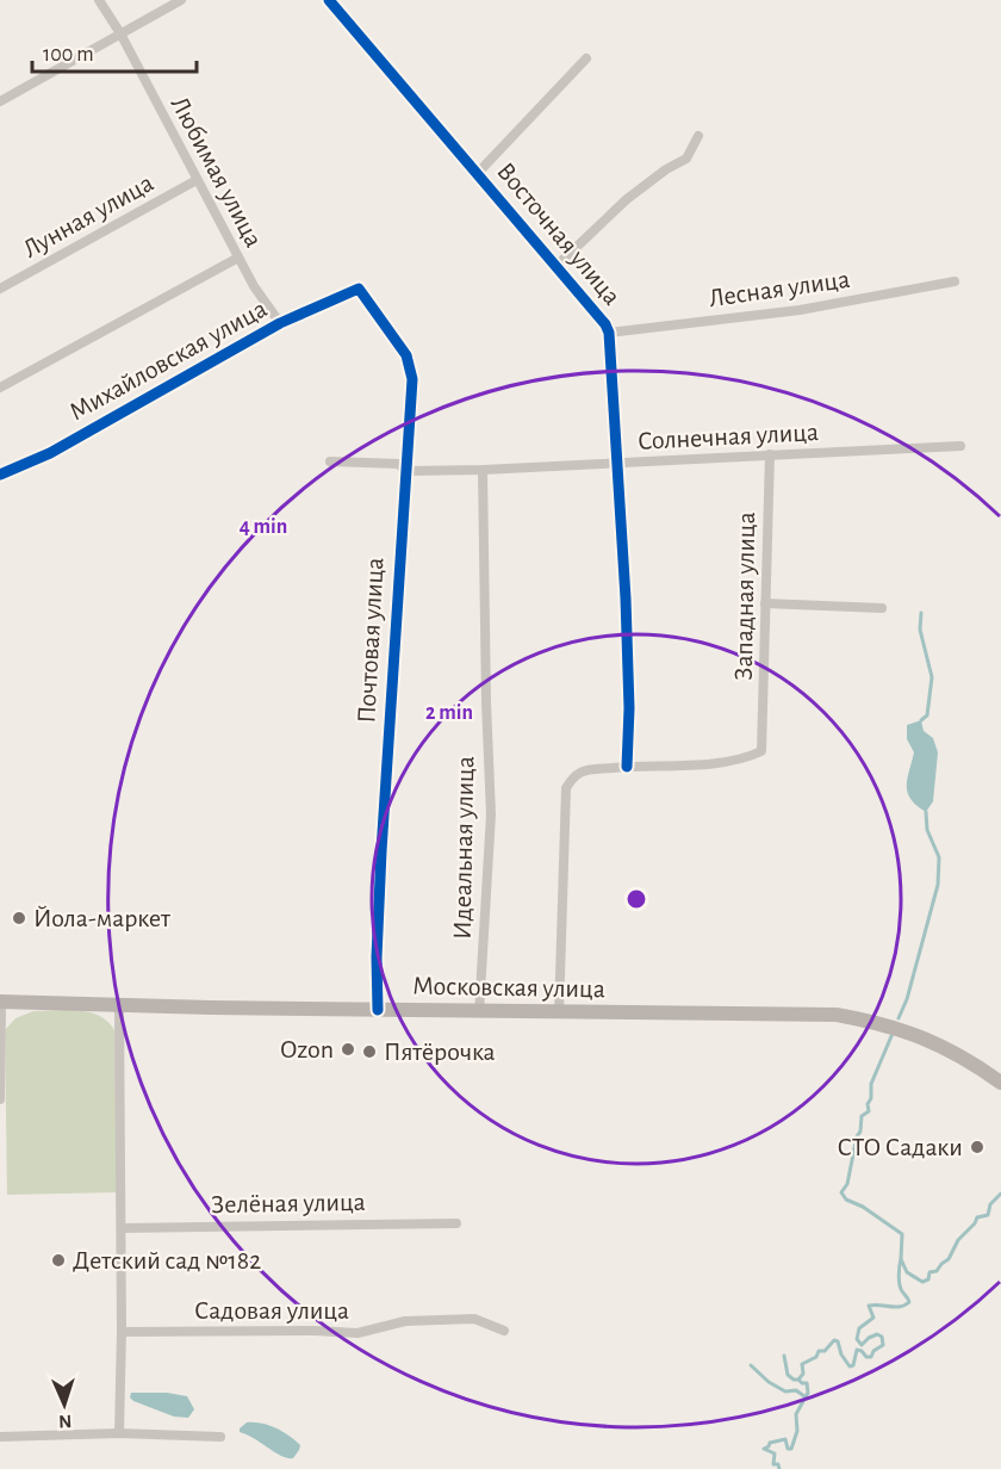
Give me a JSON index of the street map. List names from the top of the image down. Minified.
{"streets":{"main road":["Московская улица"],"street":["Любимая улица","Лунная улица","Восточная улица","Лесная улица","Михайловская улица","Солнечная улица","Западная улица","Почтовая улица","Идеальная улица","Зелёная улица","Садовая улица"]},"crossings":[["Любимая улица","Лунная улица"],["Любимая улица","Михайловская улица"],["Восточная улица","Лесная улица"],["Восточная улица","Солнечная улица"],["Восточная улица","Западная улица"],["Михайловская улица","Почтовая улица"],["Солнечная улица","Западная улица"],["Солнечная улица","Почтовая улица"],["Солнечная улица","Идеальная улица"],["Почтовая улица","Московская улица"],["Идеальная улица","Московская улица"]],"places":["Йола-маркет","Ozon","Пятёрочка","СТО Садаки","Детский сад №182"],"scale_bar":"100 m","north":"bottom","rings":["4 min","2 min"]}
